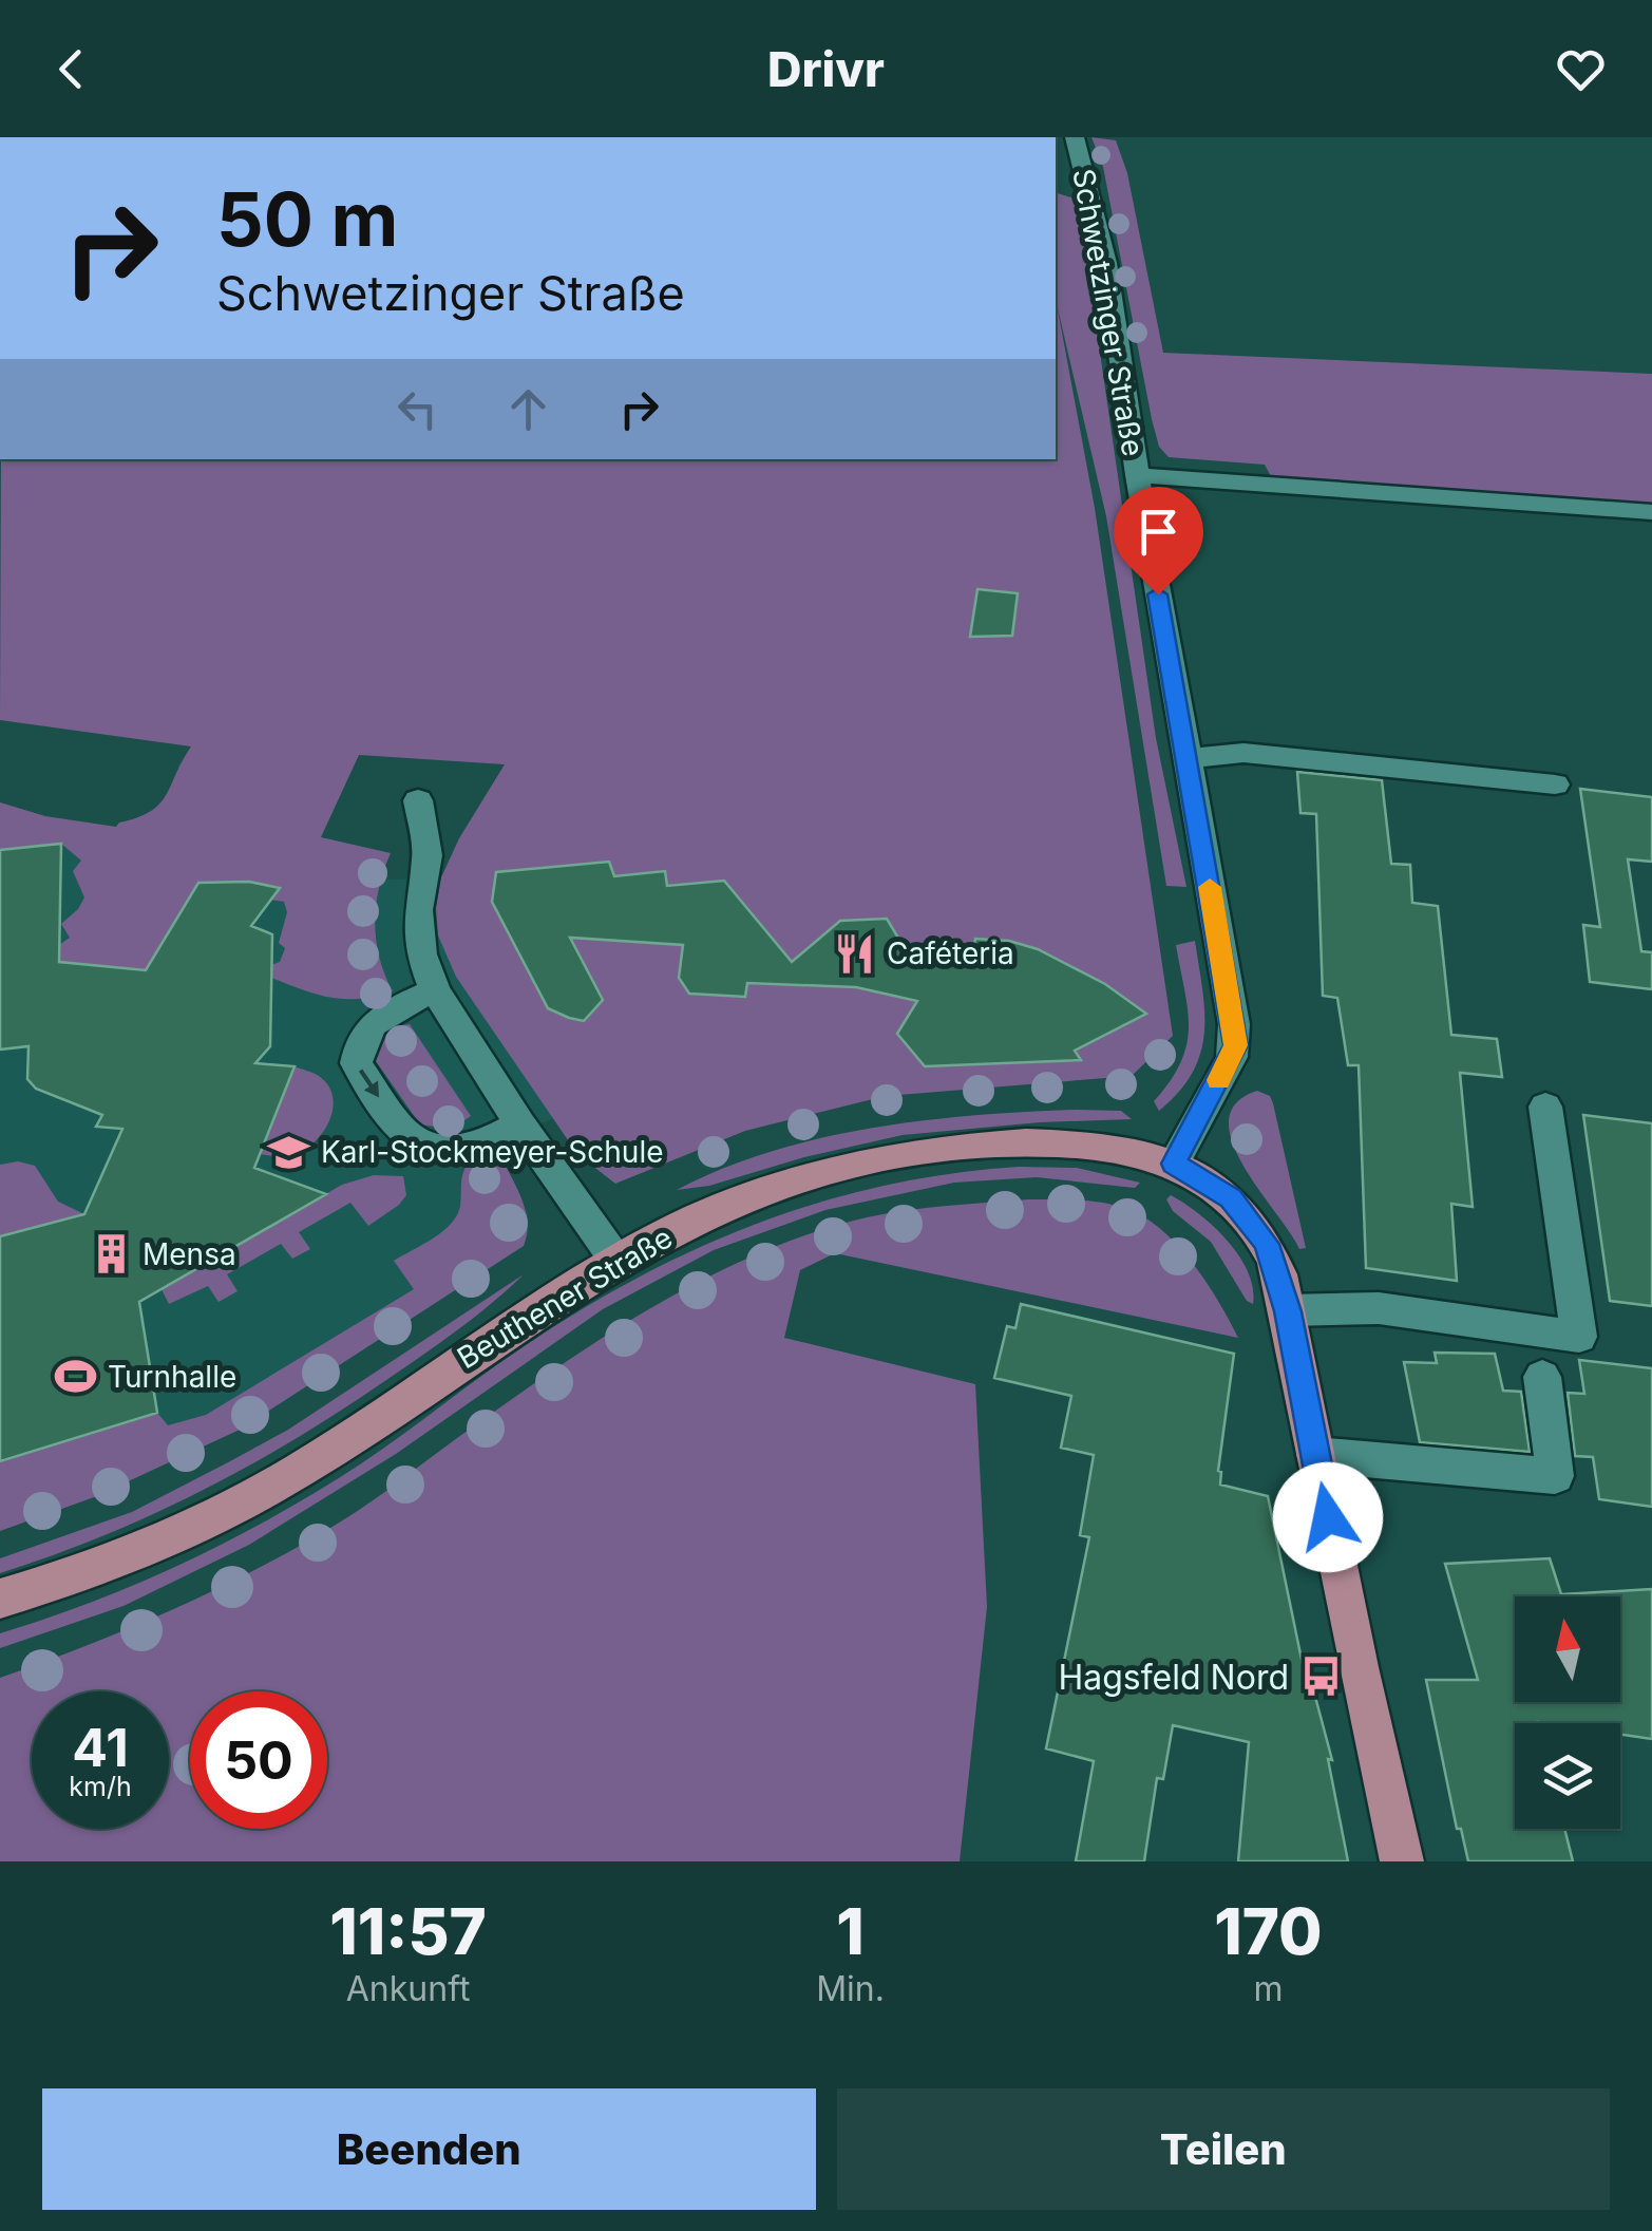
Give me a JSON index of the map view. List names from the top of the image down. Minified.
{"streets":{"main road":["Beuthener Straße"],"street":["Schwetzinger Straße"]},"crossings":[["Schwetzinger Straße","Beuthener Straße"]],"places":{"restaurant":["Caféteria"],"school or university":["Karl-Stockmeyer-Schule"],"building":["Mensa"],"sports":["Turnhalle"],"bus stop":["Hagsfeld Nord"]},"north":"top","page":{"header":"Drivr","turn":["50 m","Schwetzinger Straße"],"speed":"41 km/h","limit":"50","eta":["11:57","Ankunft","1","Min.","170","m"],"buttons":["Beenden","Teilen"]}}
